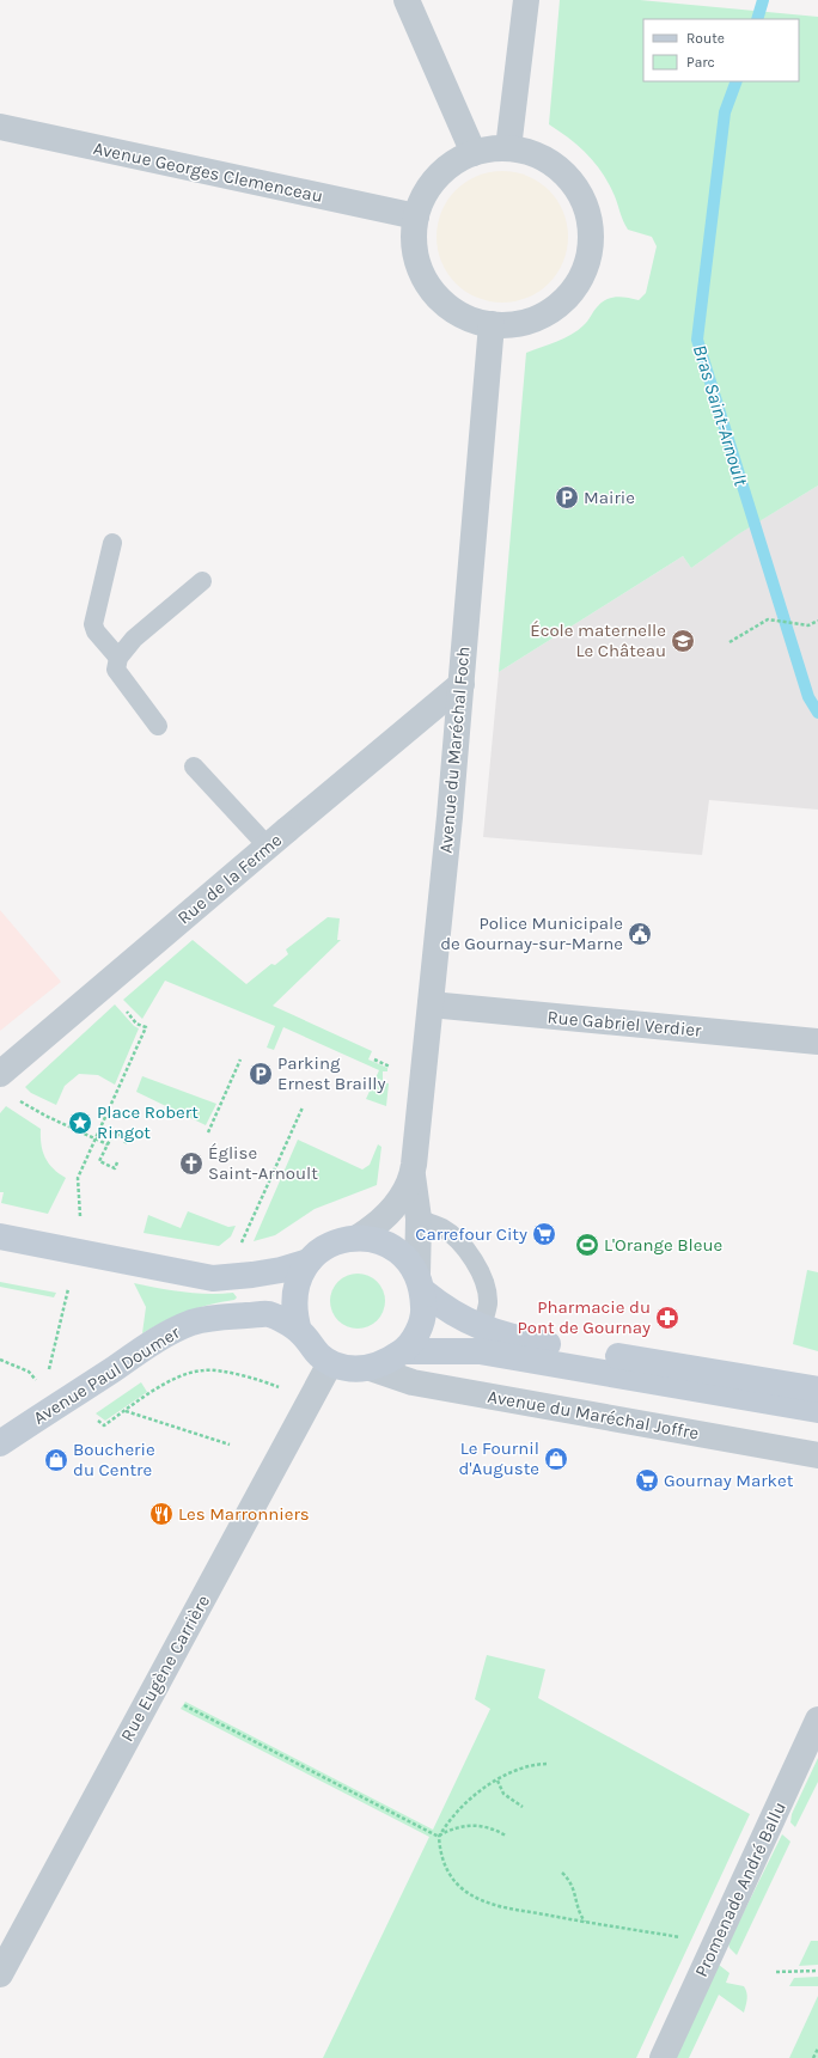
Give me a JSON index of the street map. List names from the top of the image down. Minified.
{"streets":{"main road":["Avenue Paul Doumer","Avenue du Maréchal Joffre"],"street":["Avenue Georges Clemenceau","Avenue du Maréchal Foch","Rue de la Ferme","Rue Gabriel Verdier","Rue Eugène Carrière","Promenade André Ballu"]},"crossings":[["Avenue du Maréchal Foch","Rue de la Ferme"],["Avenue du Maréchal Foch","Rue Gabriel Verdier"],["Avenue du Maréchal Foch","Avenue Paul Doumer"],["Avenue du Maréchal Foch","Avenue du Maréchal Joffre"],["Avenue du Maréchal Foch","Rue Eugène Carrière"],["Avenue Paul Doumer","Avenue du Maréchal Joffre"],["Avenue Paul Doumer","Rue Eugène Carrière"],["Avenue du Maréchal Joffre","Rue Eugène Carrière"]],"water":["Bras Saint-Arnoult"],"places":{"parking":["Mairie","Parking Ernest Brailly"],"school or university":["École maternelle Le Château"],"public building":["Police Municipale de Gournay-sur-Marne"],"place":["Place Robert Ringot"],"church":["Église Saint-Arnoult"],"supermarket":["Carrefour City","Gournay Market"],"sports":["L'Orange Bleue"],"pharmacy":["Pharmacie du Pont de Gournay"],"shop":["Le Fournil d'Auguste","Boucherie du Centre"],"restaurant":["Les Marronniers"]},"legend":["Route","Parc"]}
